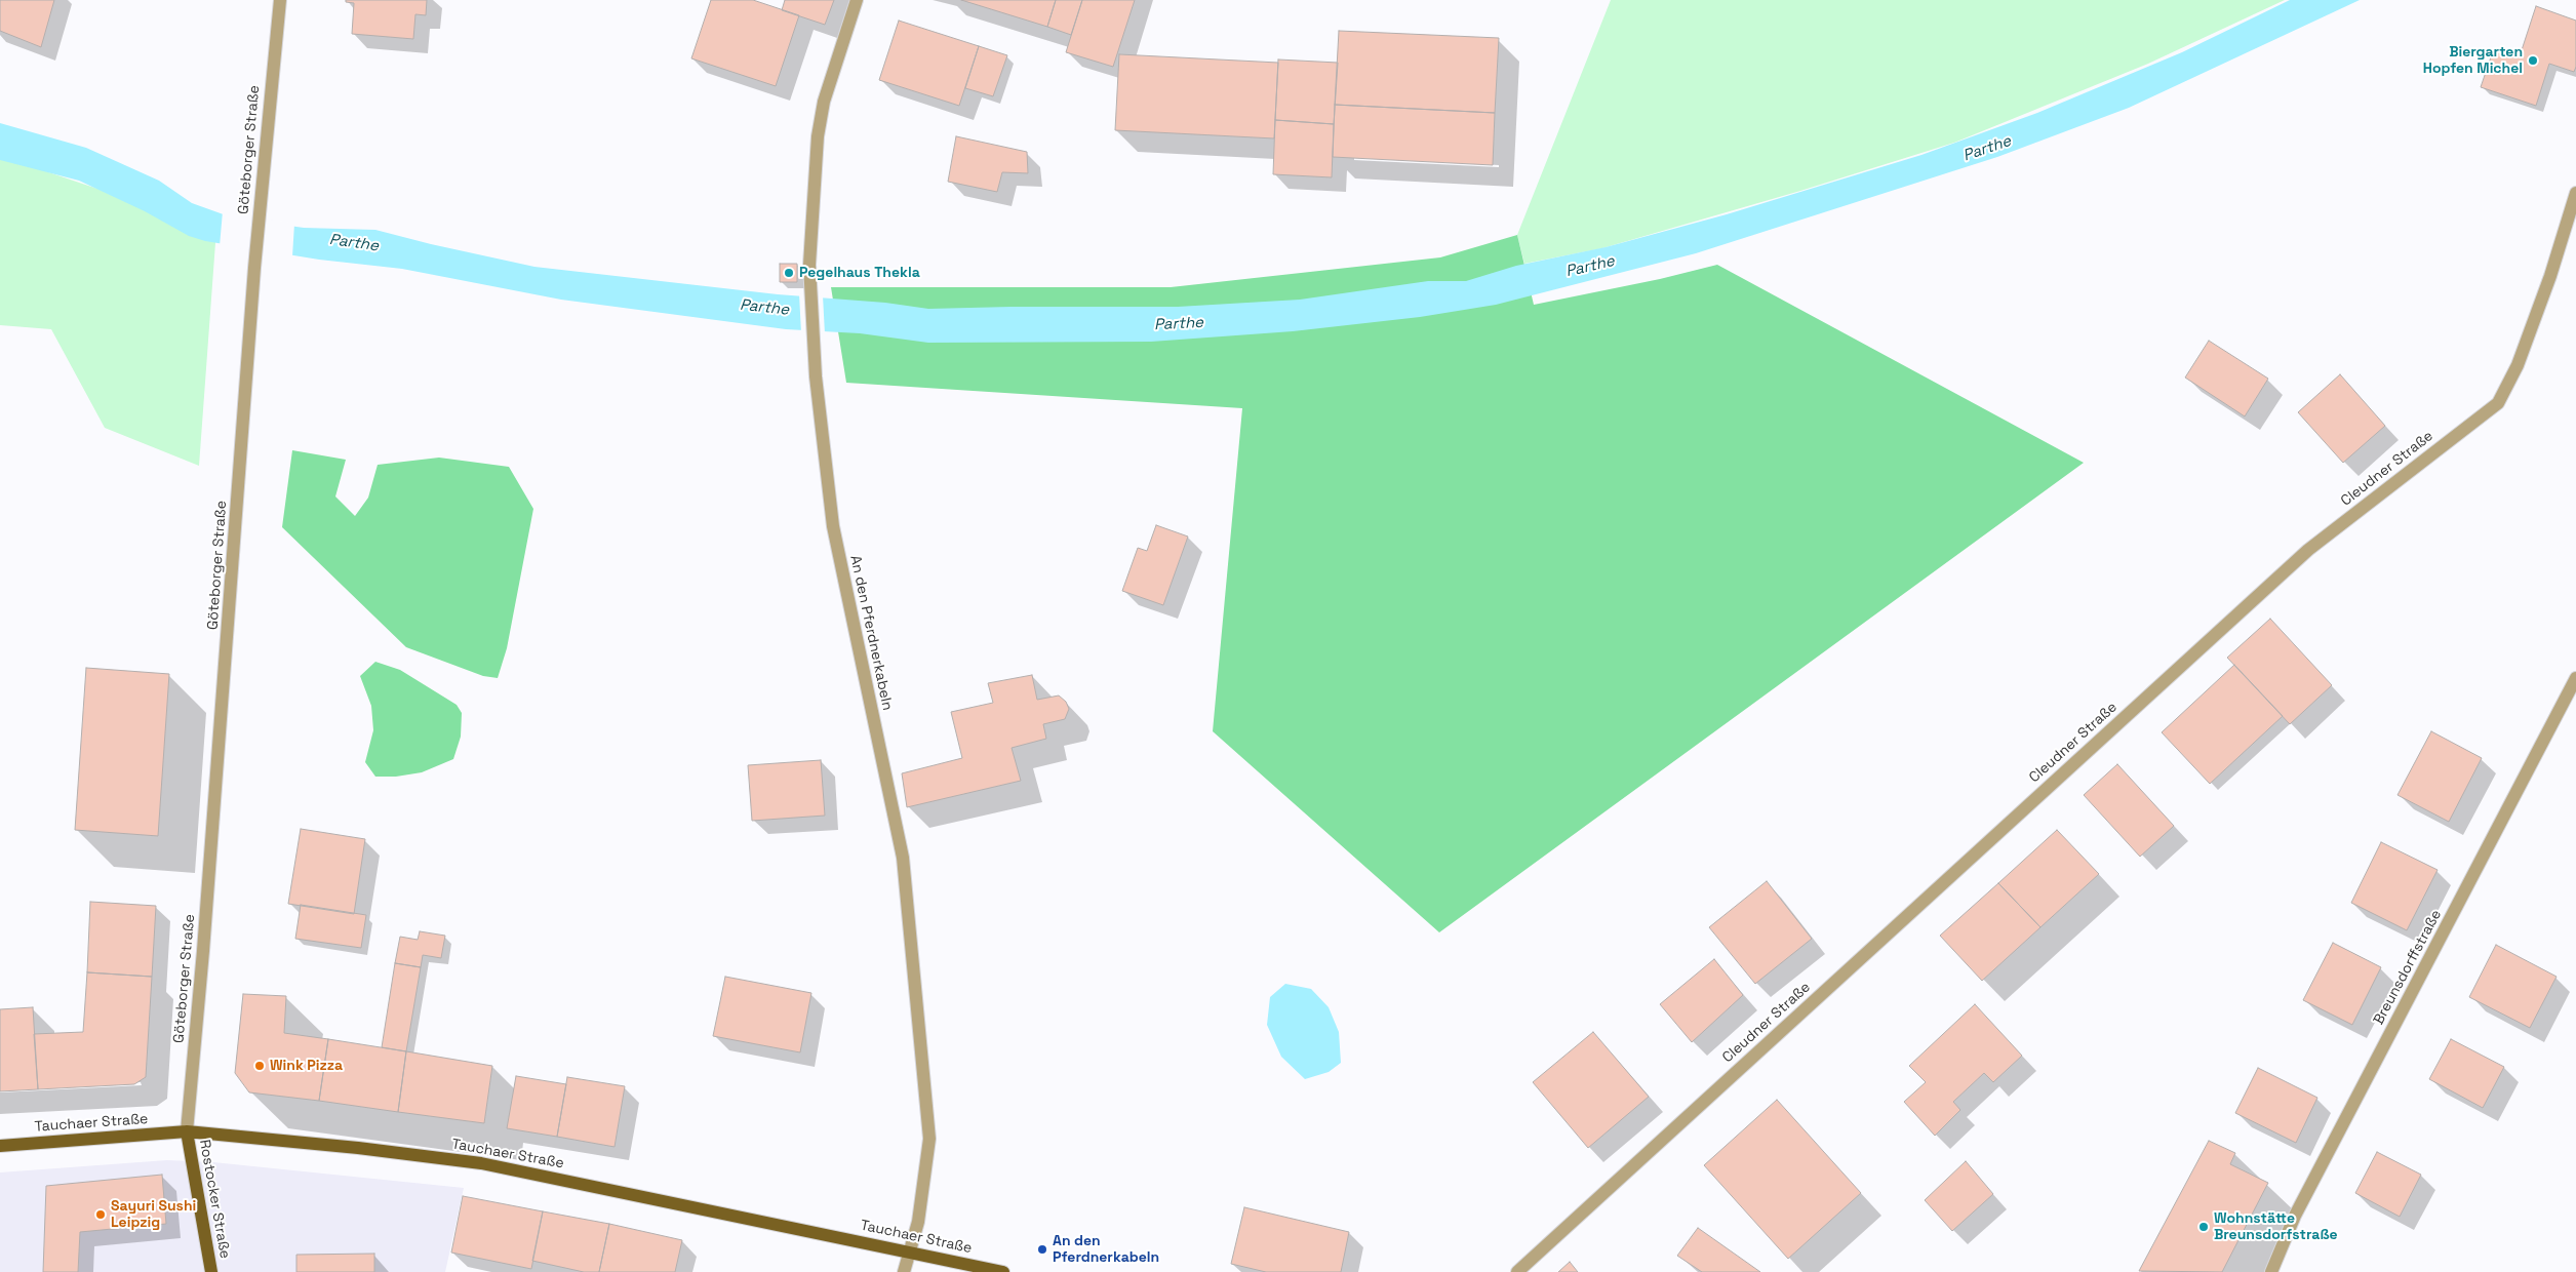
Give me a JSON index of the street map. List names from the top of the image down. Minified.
{"streets":{"main road":["Tauchaer Straße","Rostocker Straße"],"street":["Göteborger Straße","Cleudner Straße","An den Pferdnerkabeln","Breunsdorffstraße"]},"crossings":[["Göteborger Straße","Tauchaer Straße"],["Göteborger Straße","Rostocker Straße"],["An den Pferdnerkabeln","Tauchaer Straße"],["Tauchaer Straße","Rostocker Straße"]],"water":["Parthe"],"places":["Biergarten Hopfen Michel","Pegelhaus Thekla","Wink Pizza","Sayuri Sushi Leipzig","Wohnstätte Breunsdorfstraße","An den Pferdnerkabeln"]}
